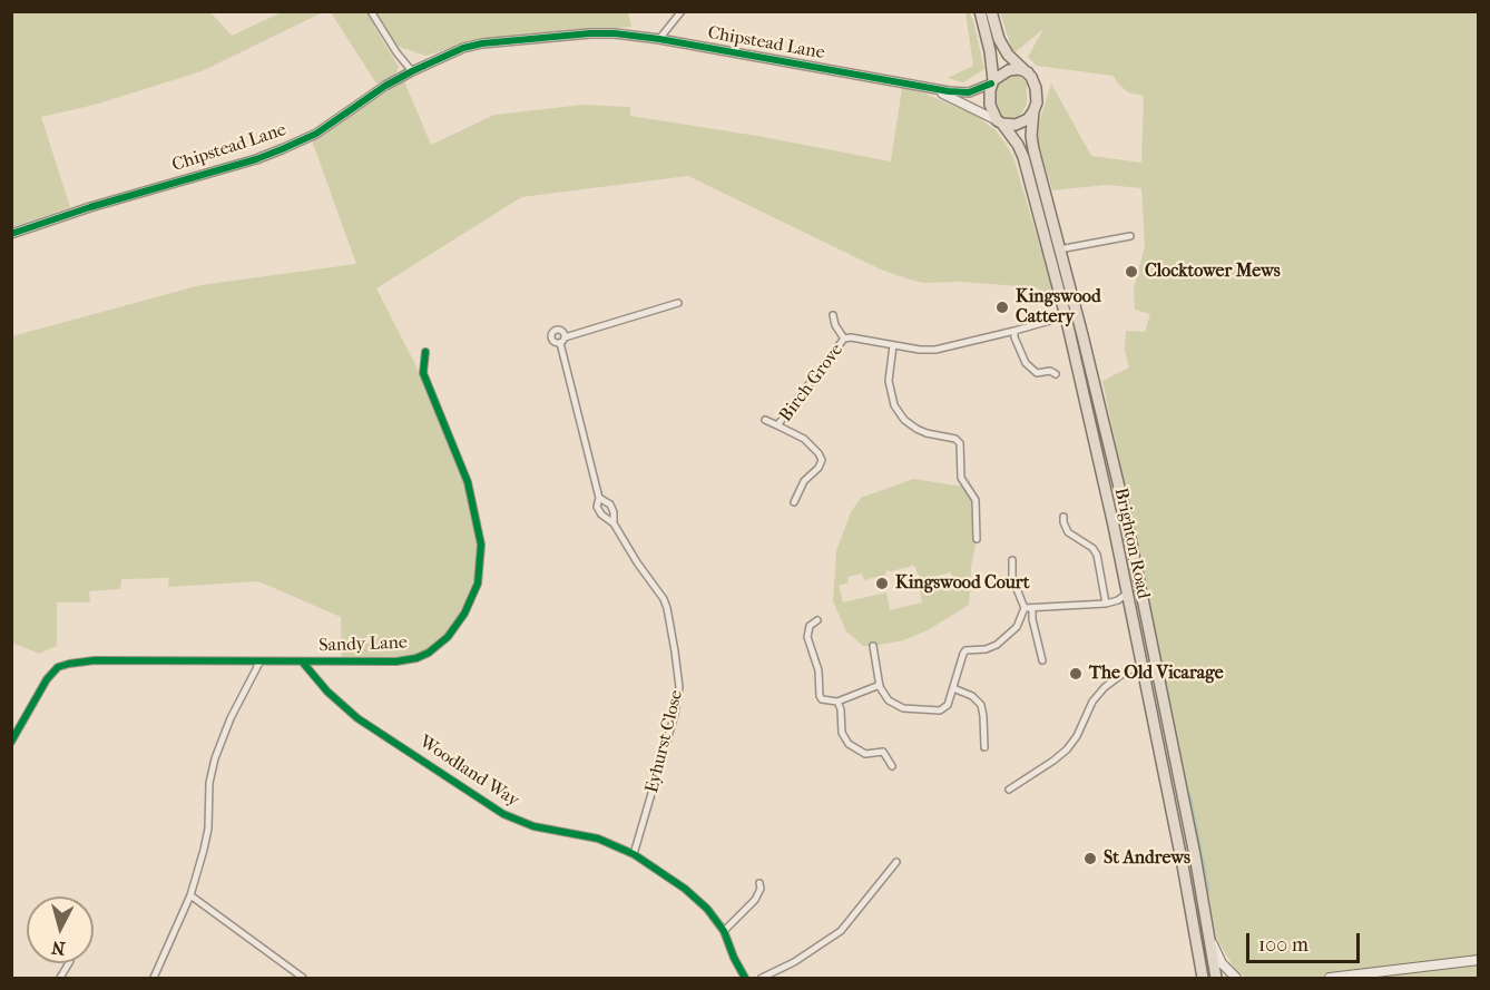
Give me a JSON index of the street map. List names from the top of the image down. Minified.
{"streets":{"highway":["Brighton Road"],"street":["Chipstead Lane","Birch Grove","Sandy Lane","Eyhurst Close","Woodland Way"]},"crossings":[["Chipstead Lane","Brighton Road"],["Birch Grove","Brighton Road"],["Sandy Lane","Woodland Way"],["Eyhurst Close","Woodland Way"]],"places":["Clocktower Mews","Kingswood Cattery","Kingswood Court","The Old Vicarage","St Andrews"],"scale_bar":"100 m","north":"bottom"}
